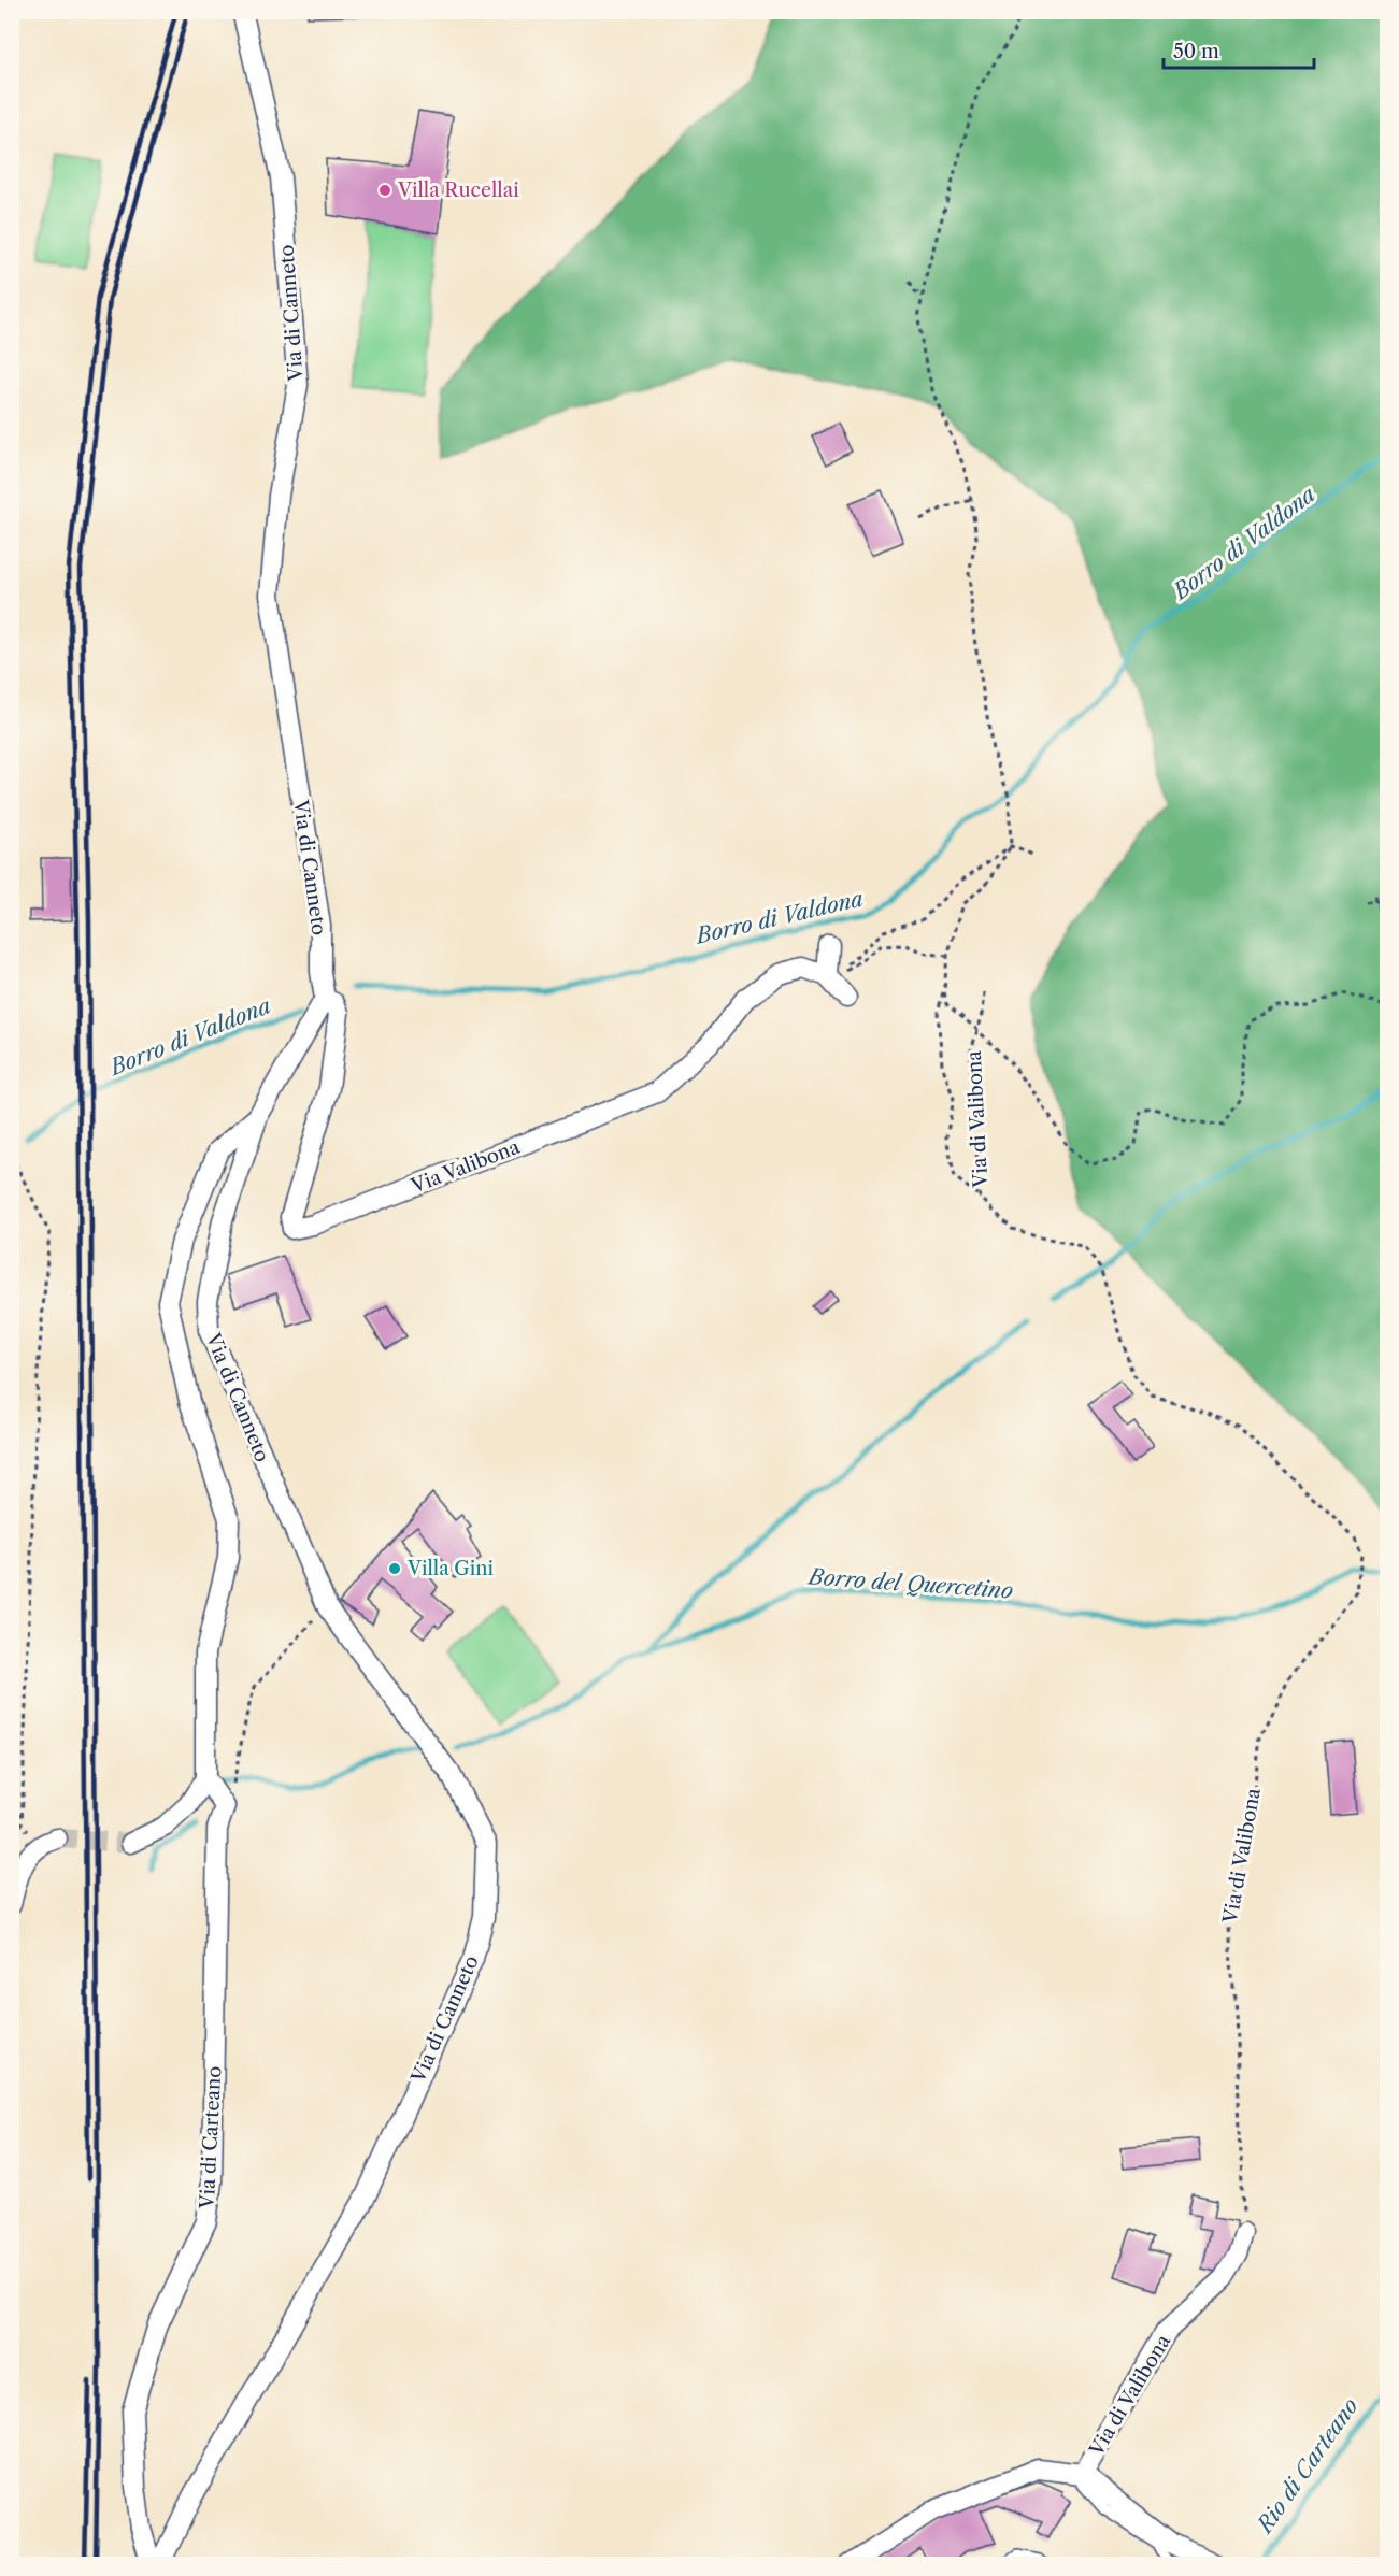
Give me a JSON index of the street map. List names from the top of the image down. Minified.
{"streets":{"street":["Via di Canneto","Via di Valibona","Via Valibona","Via di Carteano"]},"crossings":[["Via di Canneto","Via Valibona"]],"water":["Borro di Valdona","Borro del Quercetino","Rio di Carteano"],"places":["Villa Rucellai","Villa Gini"],"scale_bar":"50 m"}
